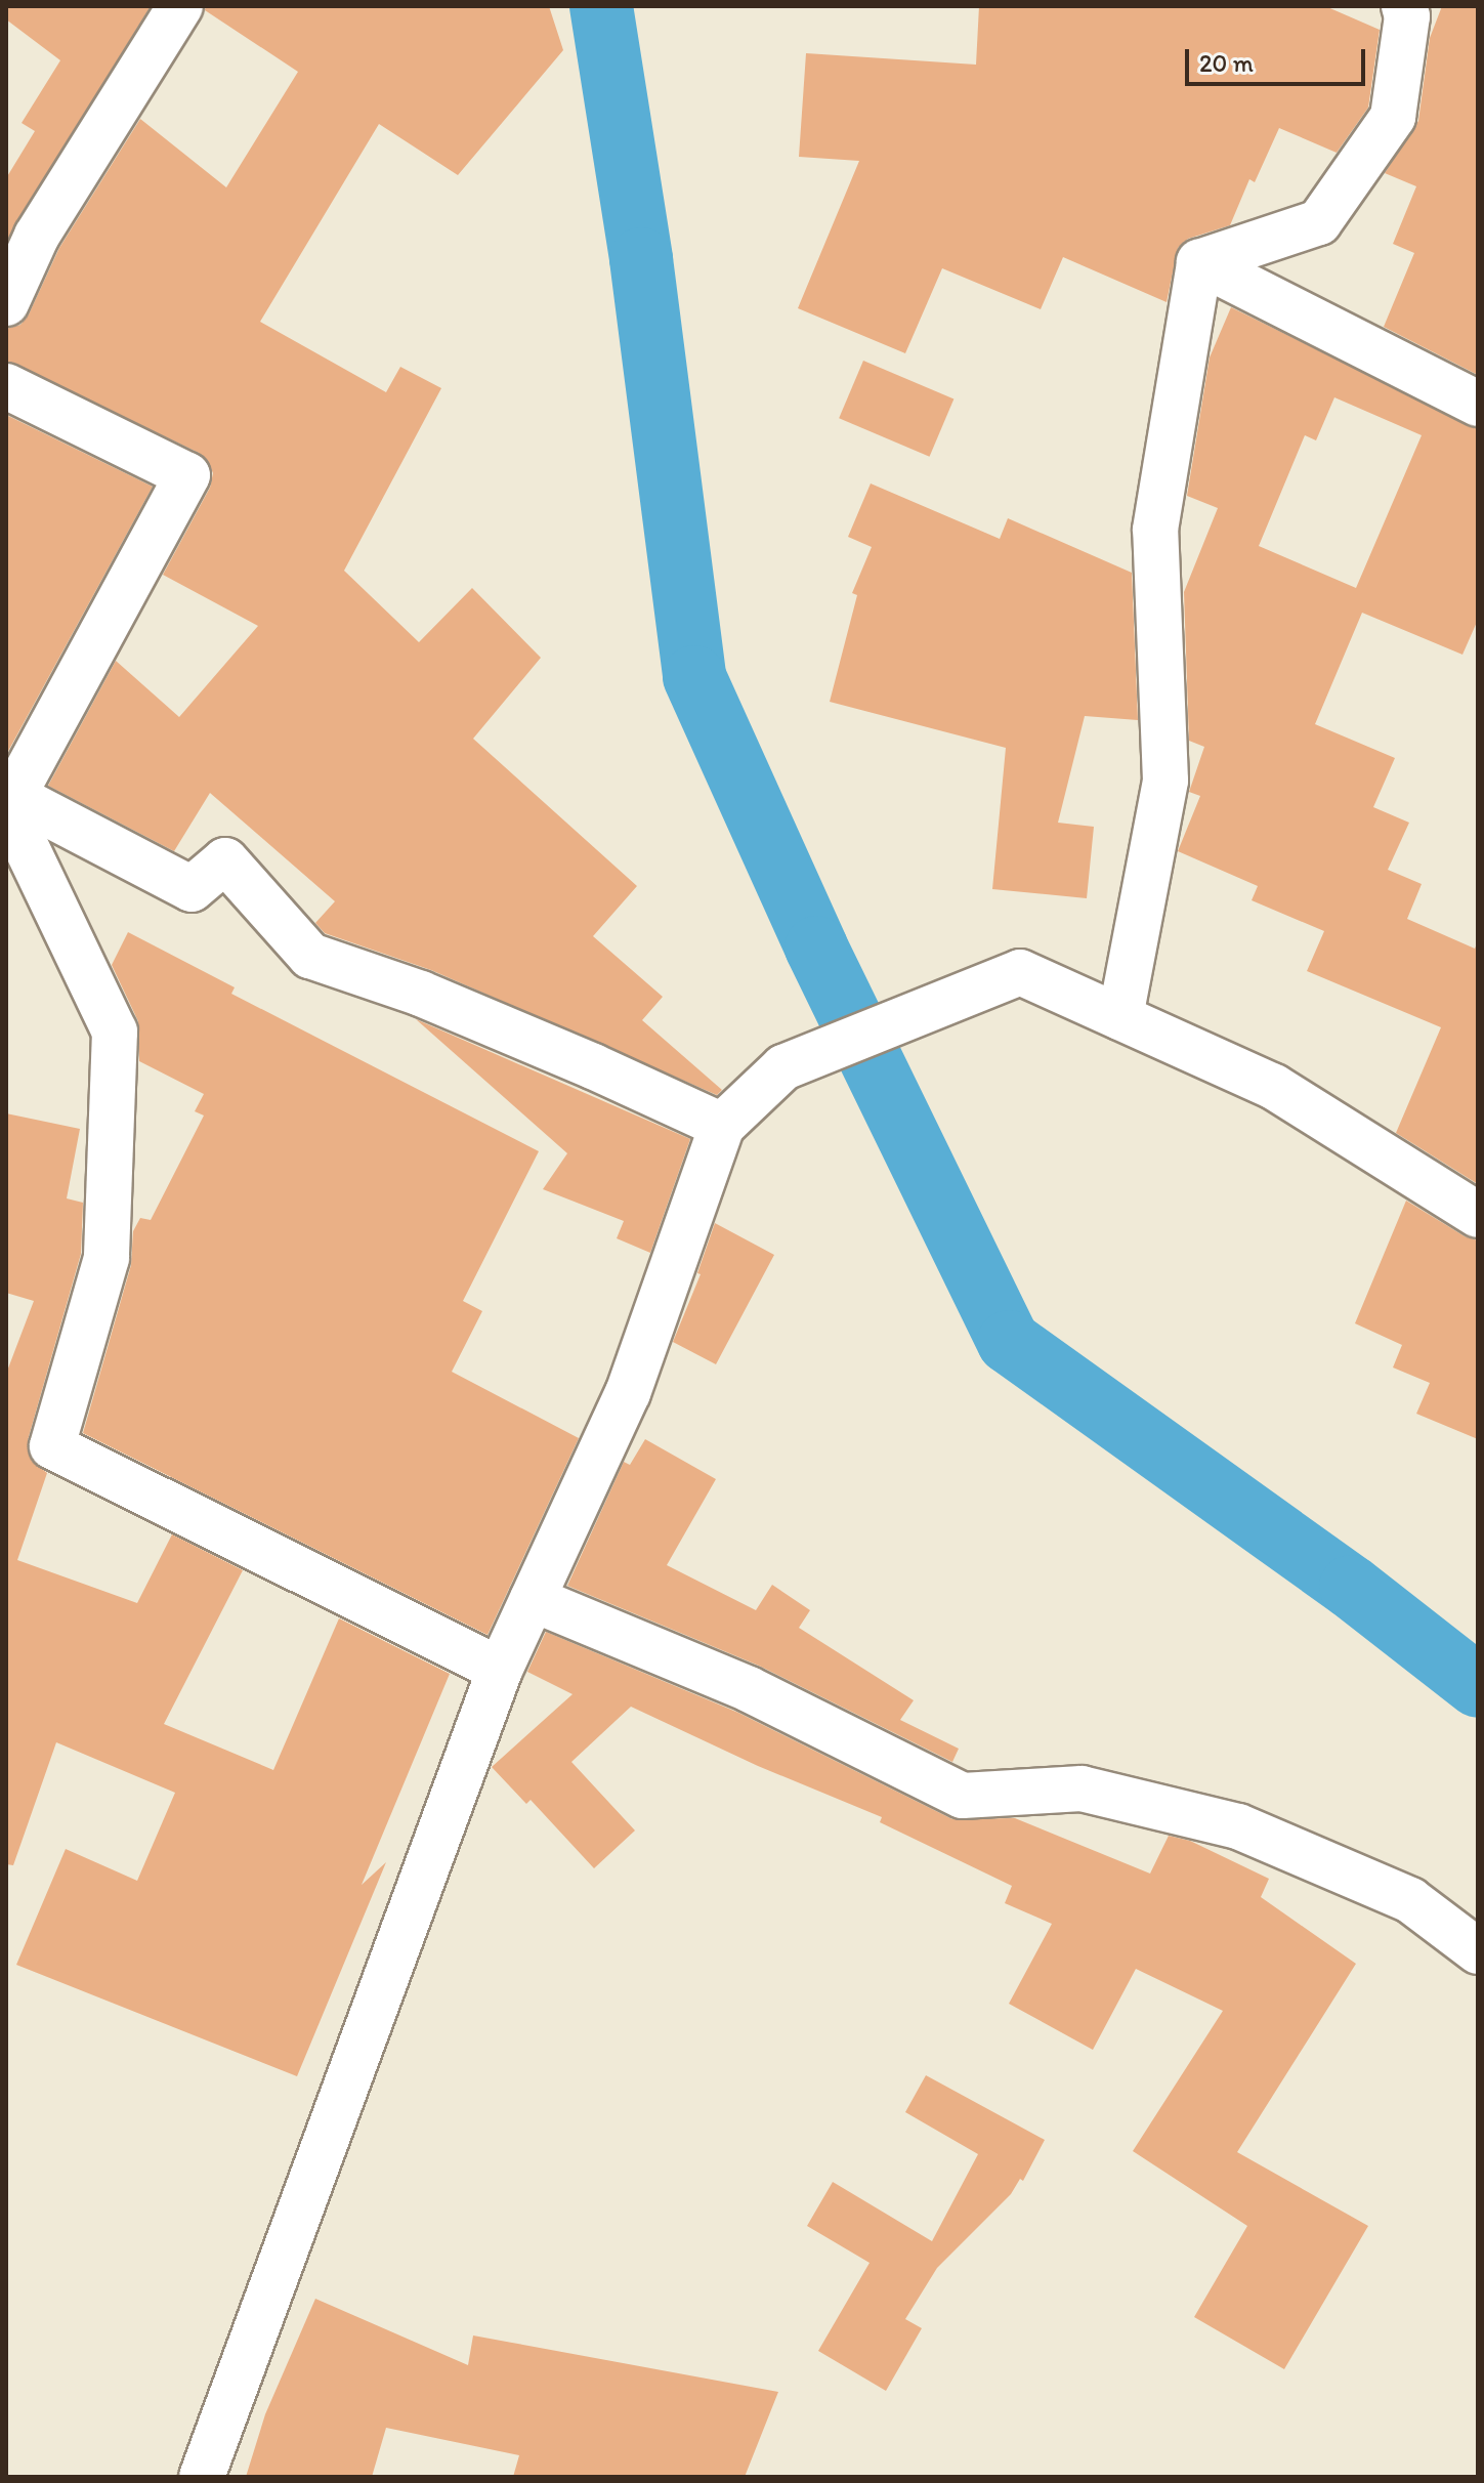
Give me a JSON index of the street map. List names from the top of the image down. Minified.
{"scale_bar":"20 m"}
